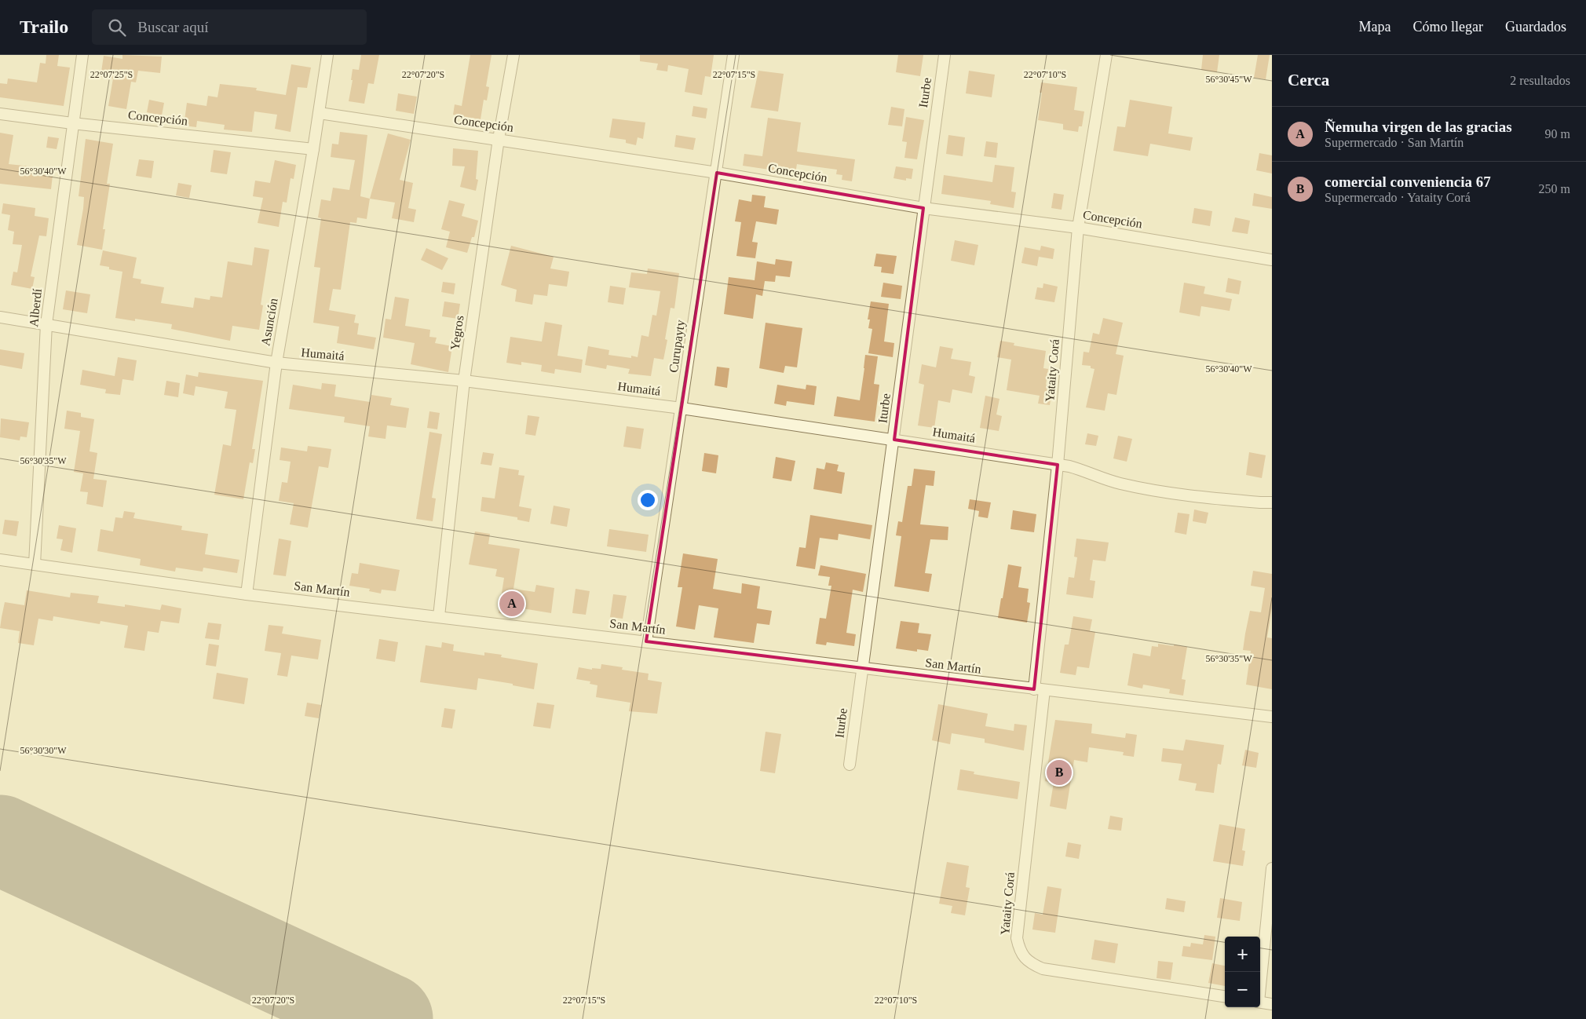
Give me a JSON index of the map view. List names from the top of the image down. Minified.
{"streets":{"street":["Iturbe","Concepción","Alberdí","Asunción","Yegros","Curupayty","Humaitá","Yataity Corá","San Martín"]},"crossings":[["Iturbe","Concepción"],["Iturbe","Humaitá"],["Iturbe","San Martín"],["Concepción","Alberdí"],["Concepción","Asunción"],["Concepción","Yegros"],["Concepción","Curupayty"],["Concepción","Yataity Corá"],["Alberdí","Humaitá"],["Alberdí","San Martín"],["Asunción","Humaitá"],["Asunción","San Martín"],["Yegros","Humaitá"],["Yegros","San Martín"],["Curupayty","Humaitá"],["Curupayty","San Martín"],["Humaitá","Yataity Corá"],["Yataity Corá","San Martín"]],"page":{"header":"Trailo","search":"Buscar aquí","nav":["Mapa","Cómo llegar","Guardados"],"heading":["Cerca","2 resultados"],"list":[{"mark":"A","name":"Ñemuha virgen de las gracias","note":"Supermercado · San Martín","value":"90 m"},{"mark":"B","name":"comercial conveniencia 67","note":"Supermercado · Yataity Corá","value":"250 m"}],"pins":["A","B"],"map_buttons":["+","−"]},"coordinates":["22°07'25\"S","22°07'20\"S","22°07'15\"S","22°07'10\"S","56°30'45\"W","56°30'40\"W","56°30'35\"W","56°30'30\"W"]}
